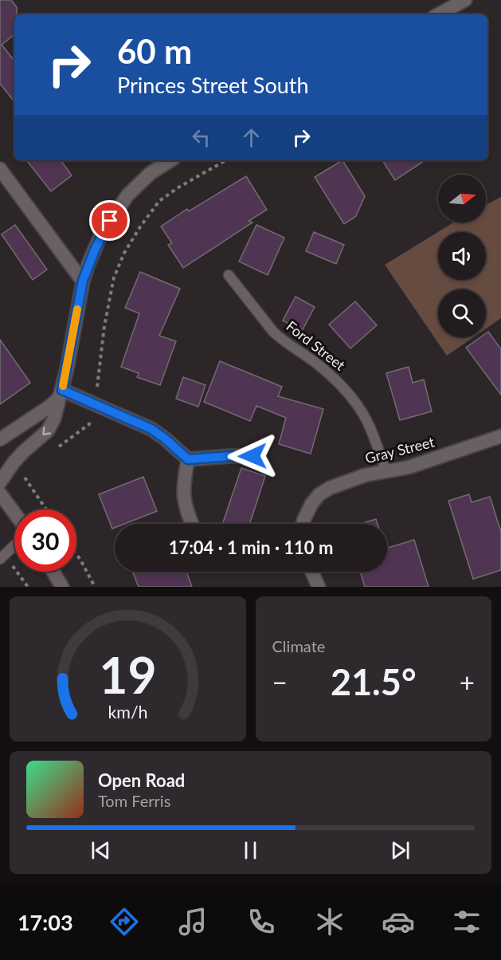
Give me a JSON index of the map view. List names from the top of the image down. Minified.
{"streets":{"street":["Gray Street"],"lane":["Ford Street"]},"crossings":[["Ford Street","Gray Street"]],"north":"right","page":{"turn":["60 m","Princes Street South"],"limit":"30","trip":"17:04 · 1 min · 110 m","tile":"Climate","heat":["−","21.5°","+"],"song":["Open Road","Tom Ferris"],"tabs":"17:03","gauge":["19","km/h"]}}
